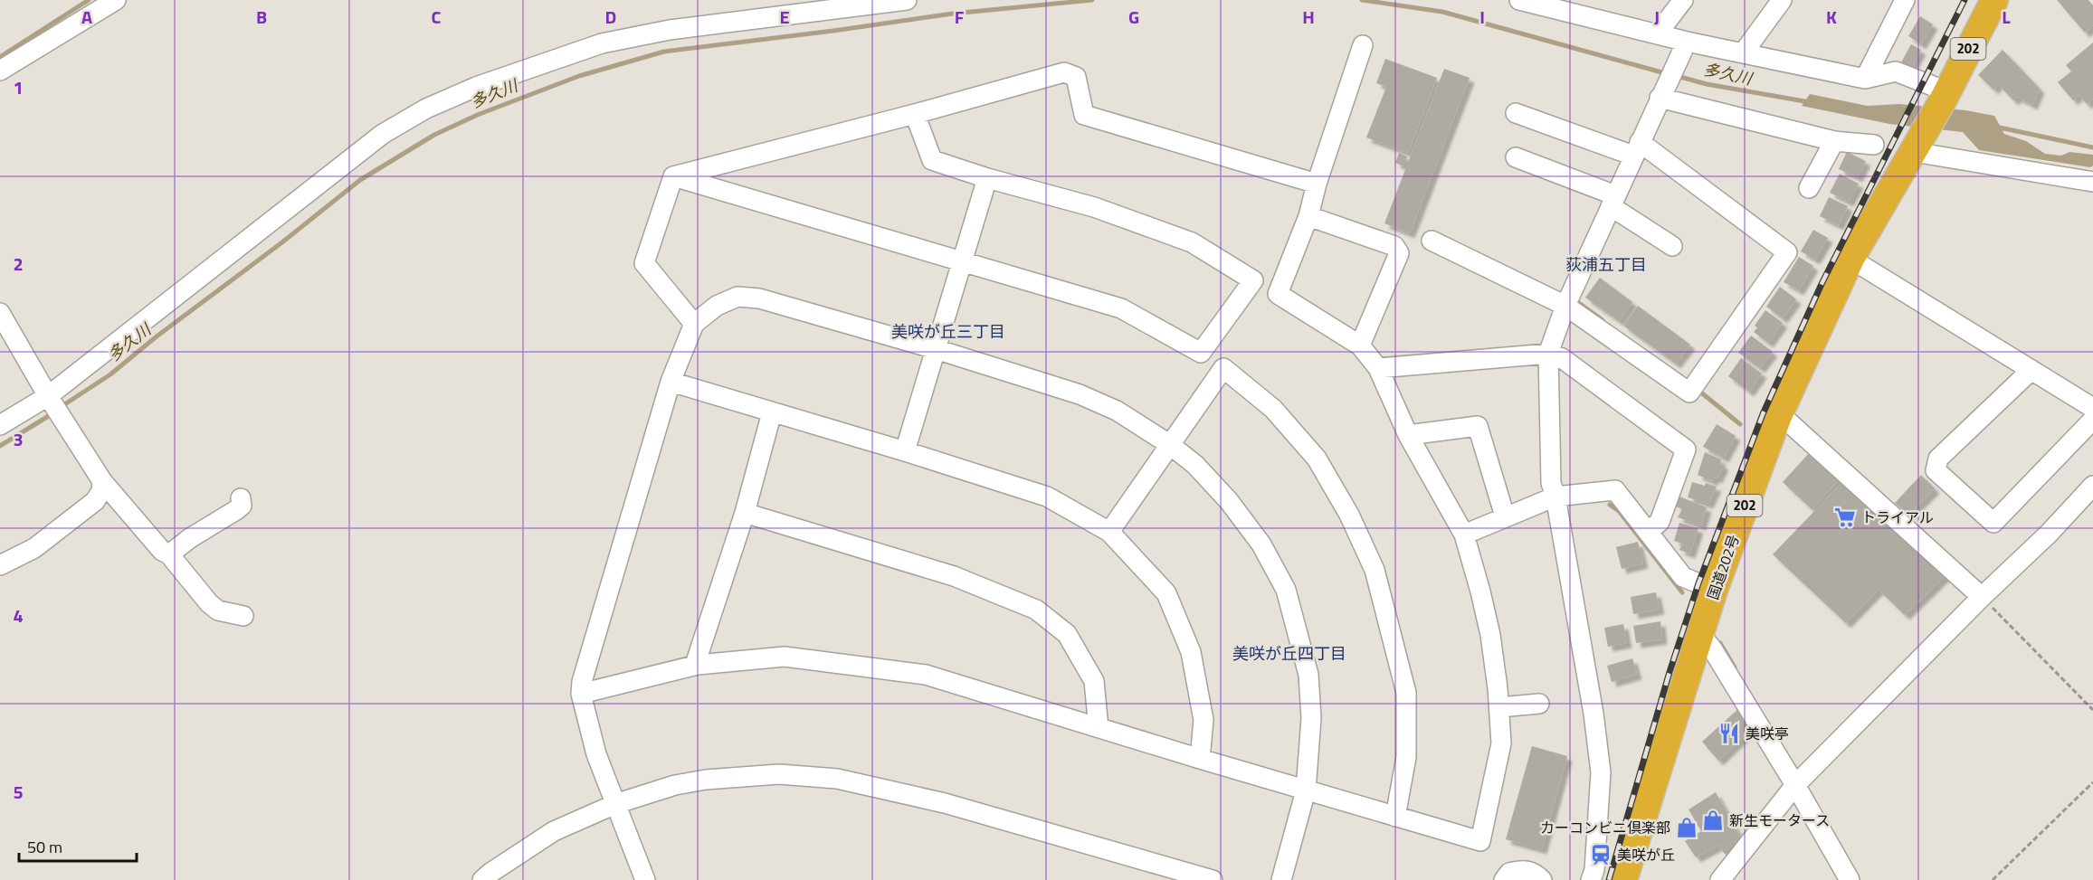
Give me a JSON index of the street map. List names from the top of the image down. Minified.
{"streets":{"highway":["202","国道202号"]},"crossings":[["202","国道202号"]],"districts":["荻浦五丁目","美咲が丘三丁目","美咲が丘四丁目"],"water":["多久川"],"places":{"supermarket":["トライアル"],"restaurant":["美咲亭"],"shop":["新生モータース","カーコンビニ倶楽部"],"station":["美咲が丘"]},"scale_bar":"50 m","grid":{"columns":["A","B","C","D","E","F","G","H","I","J","K","L"],"rows":["1","2","3","4","5"]}}
